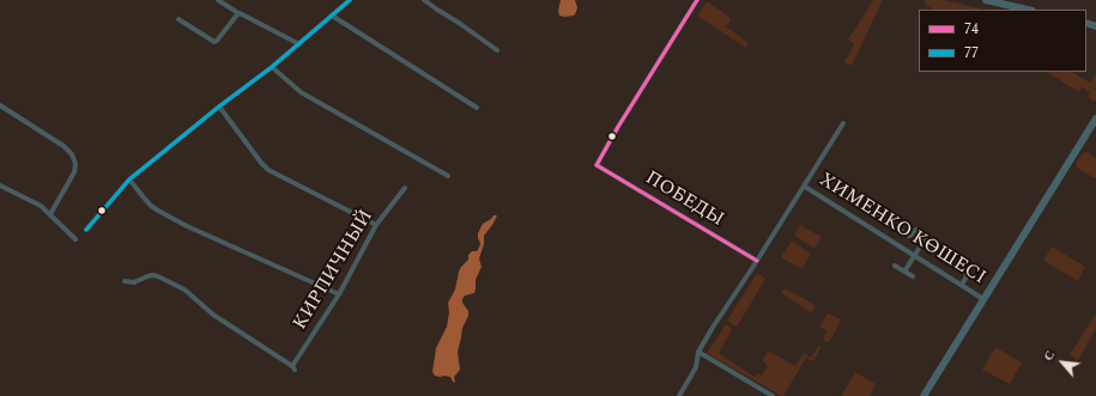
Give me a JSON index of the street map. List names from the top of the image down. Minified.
{"streets":{"main road":["ХИМЕНКО КӨШЕСІ"],"street":["ПОБЕДЫ","КИРПИЧНЫЙ"]},"lines":["transit line 74","transit line 77"],"legend":["74","77"],"north":"top left"}
